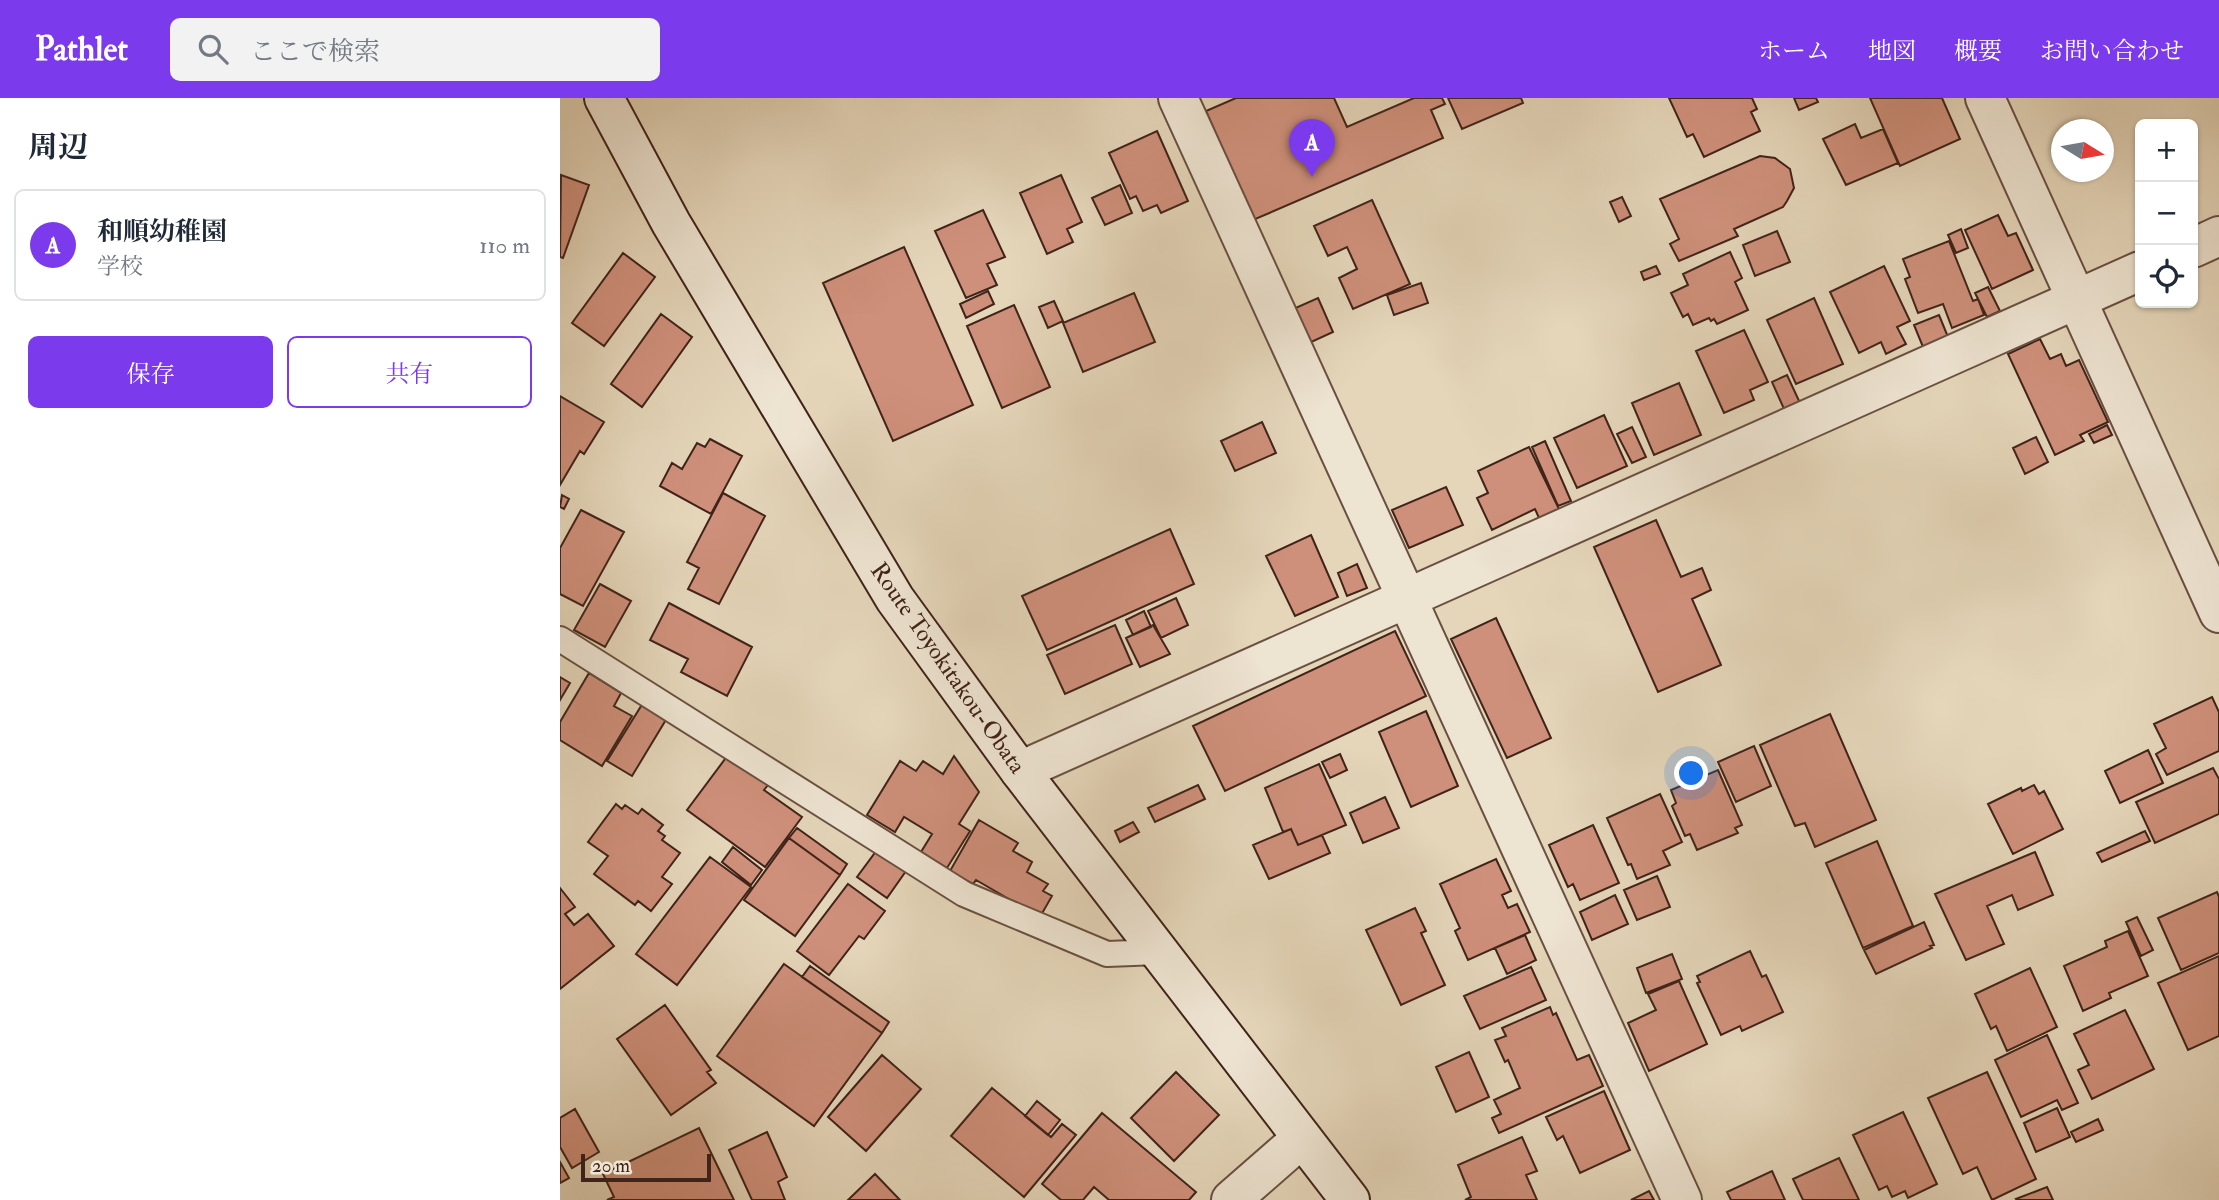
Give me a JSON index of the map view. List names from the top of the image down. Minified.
{"streets":{"street":["Route Toyokitakou-Obata"]},"scale_bar":"20 m","north":"right","page":{"header":"Pathlet","search":"ここで検索","nav":["ホーム","地図","概要","お問い合わせ"],"heading":"周辺","map_buttons":["+","−"],"pins":"A","list":[{"mark":"A","name":"和順幼稚園","note":"学校","value":"110 m"}],"buttons":["保存","共有"],"scale":"20 m"}}
